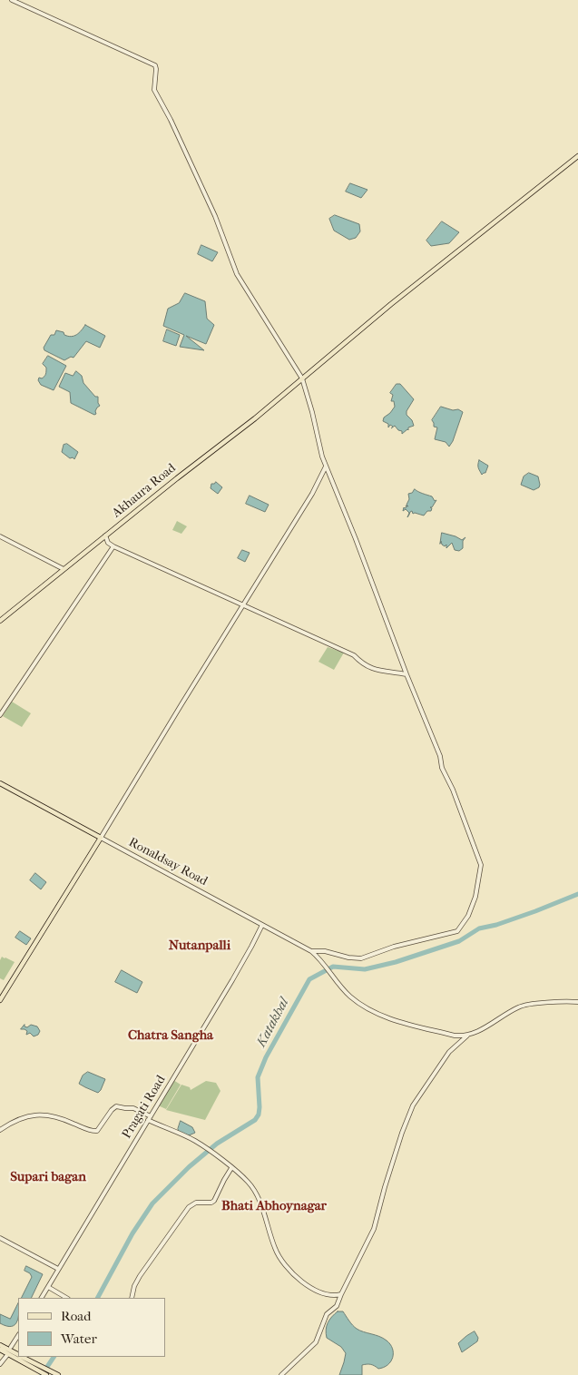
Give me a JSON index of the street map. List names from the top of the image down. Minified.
{"streets":{"main road":["Akhaura Road","Ronaldsay Road"],"street":["Pragati Road"]},"crossings":[["Ronaldsay Road","Pragati Road"]],"districts":["Nutanpalli","Chatra Sangha","Supari bagan","Bhati Abhoynagar"],"water":["Katakhal"],"legend":["Road","Water"]}
